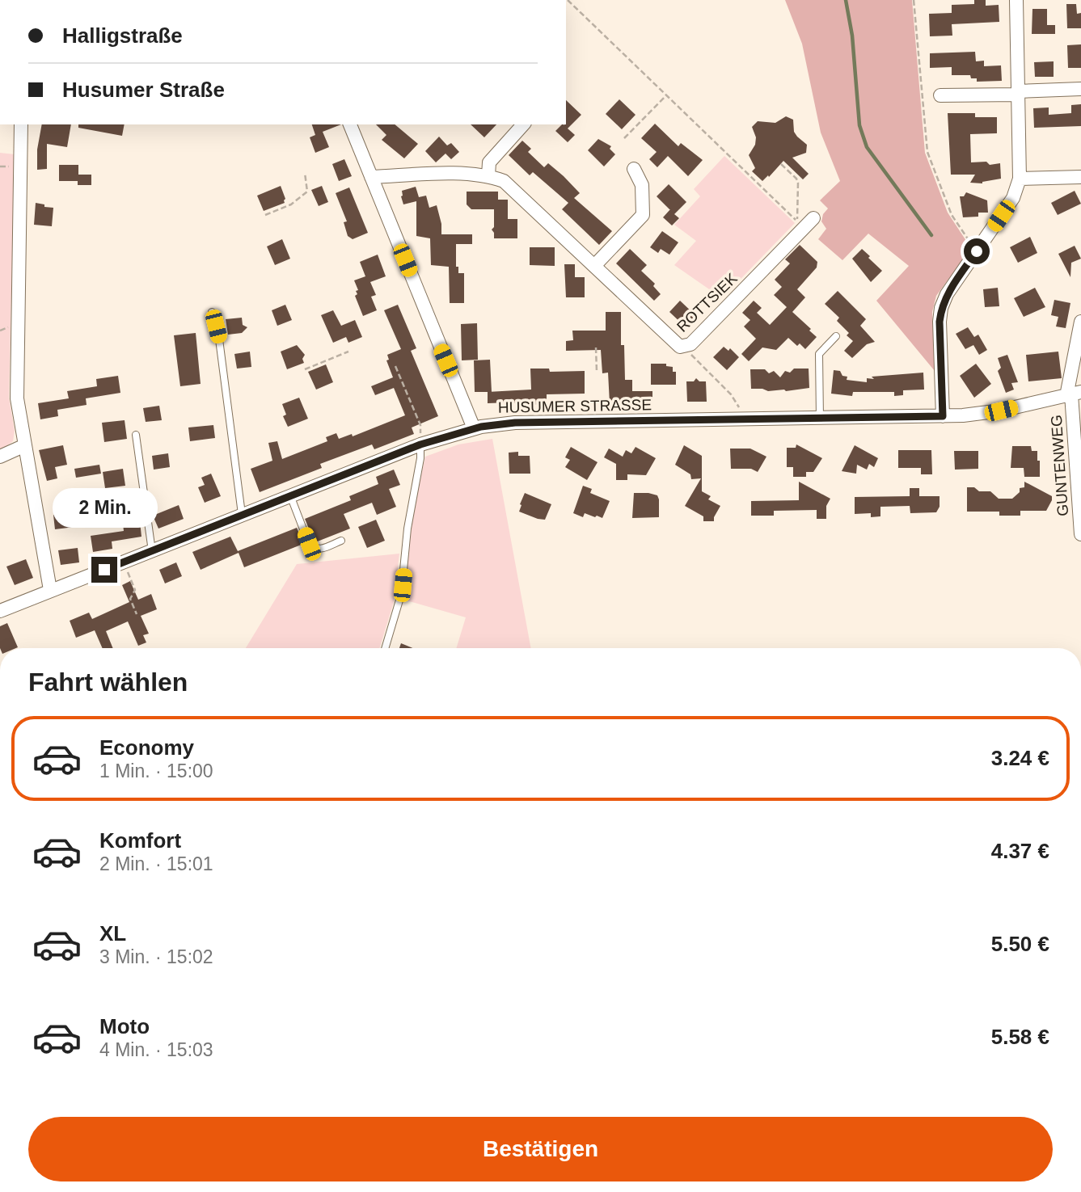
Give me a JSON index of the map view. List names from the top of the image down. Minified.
{"streets":{"street":["ROTTSIEK","HUSUMER STRASSE","GUNTENWEG"]},"crossings":[["HUSUMER STRASSE","GUNTENWEG"]],"page":{"banner":["Halligstraße","Husumer Straße"],"bubble":"2 Min.","heading":"Fahrt wählen","list":[{"name":"Economy","note":"1 Min. · 15:00","value":"3.24 €"},{"name":"Komfort","note":"2 Min. · 15:01","value":"4.37 €"},{"name":"XL","note":"3 Min. · 15:02","value":"5.50 €"},{"name":"Moto","note":"4 Min. · 15:03","value":"5.58 €"}],"buttons":"Bestätigen"}}
